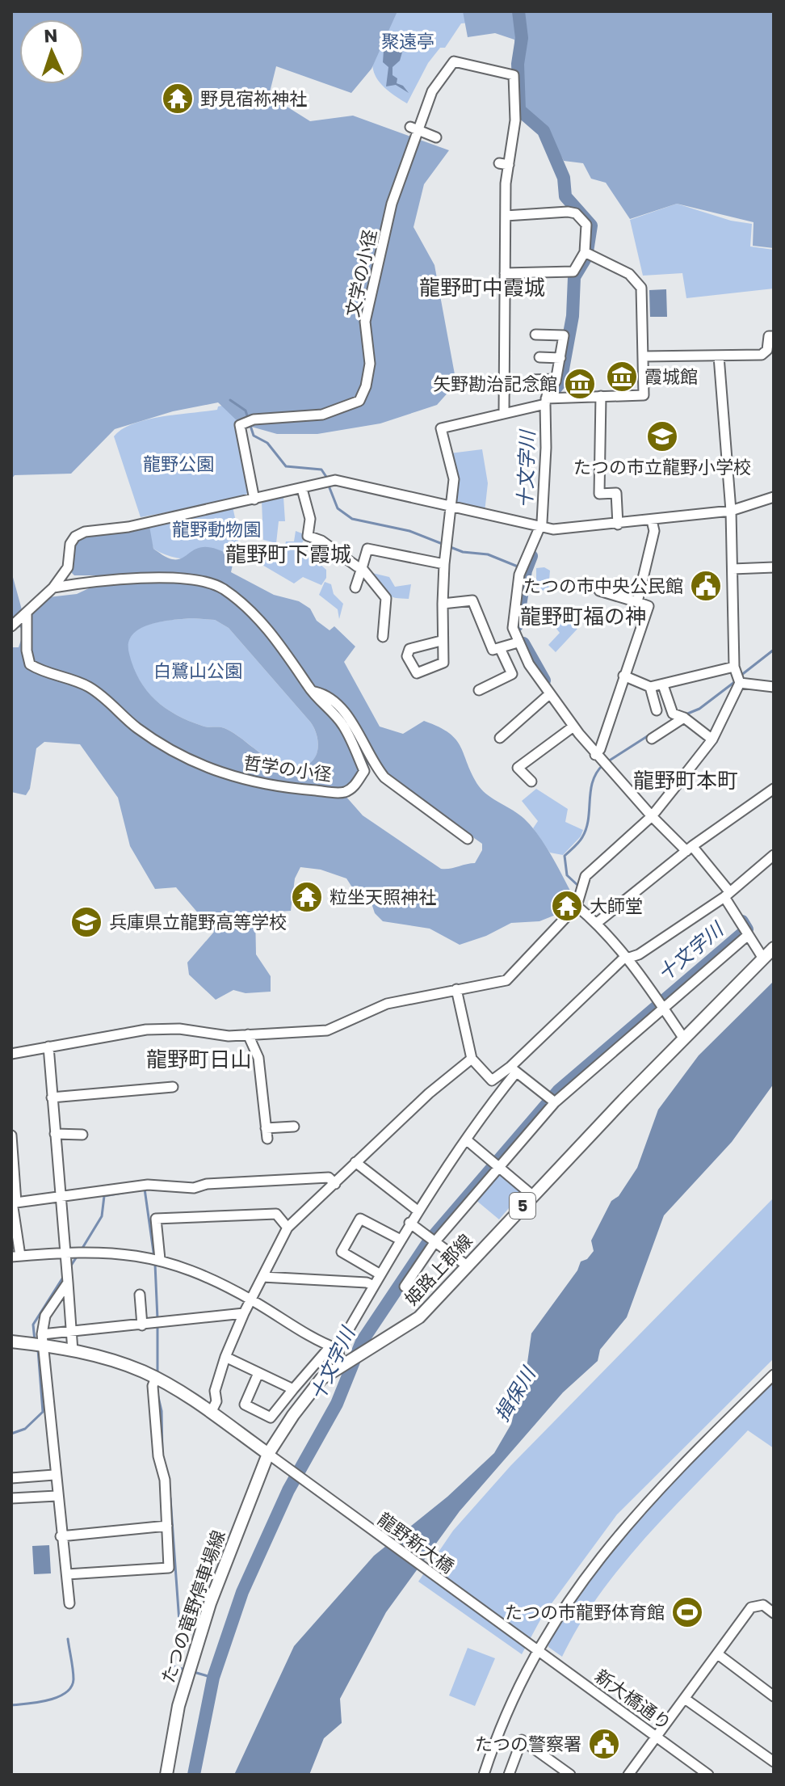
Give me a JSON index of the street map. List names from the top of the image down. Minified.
{"streets":{"main road":["5","姫路上郡線","たつの竜野停車場線"],"street":["文学の小径","哲学の小径","龍野新大橋","新大橋通り"]},"crossings":[["姫路上郡線","龍野新大橋"],["姫路上郡線","たつの竜野停車場線"],["龍野新大橋","たつの竜野停車場線"],["龍野新大橋","新大橋通り"]],"districts":["龍野町中霞城","龍野町下霞城","龍野町福の神","龍野町本町","龍野町日山"],"water":["十文字川","揖保川"],"parks":["聚遠亭","龍野公園","龍野動物園","白鷺山公園"],"places":{"temple":["野見宿祢神社","粒坐天照神社","大師堂"],"museum":["霞城館","矢野勘治記念館"],"school or university":["たつの市立龍野小学校","兵庫県立龍野高等学校"],"public building":["たつの市中央公民館","たつの警察署"],"sports":["たつの市龍野体育館"]},"north":"top"}
